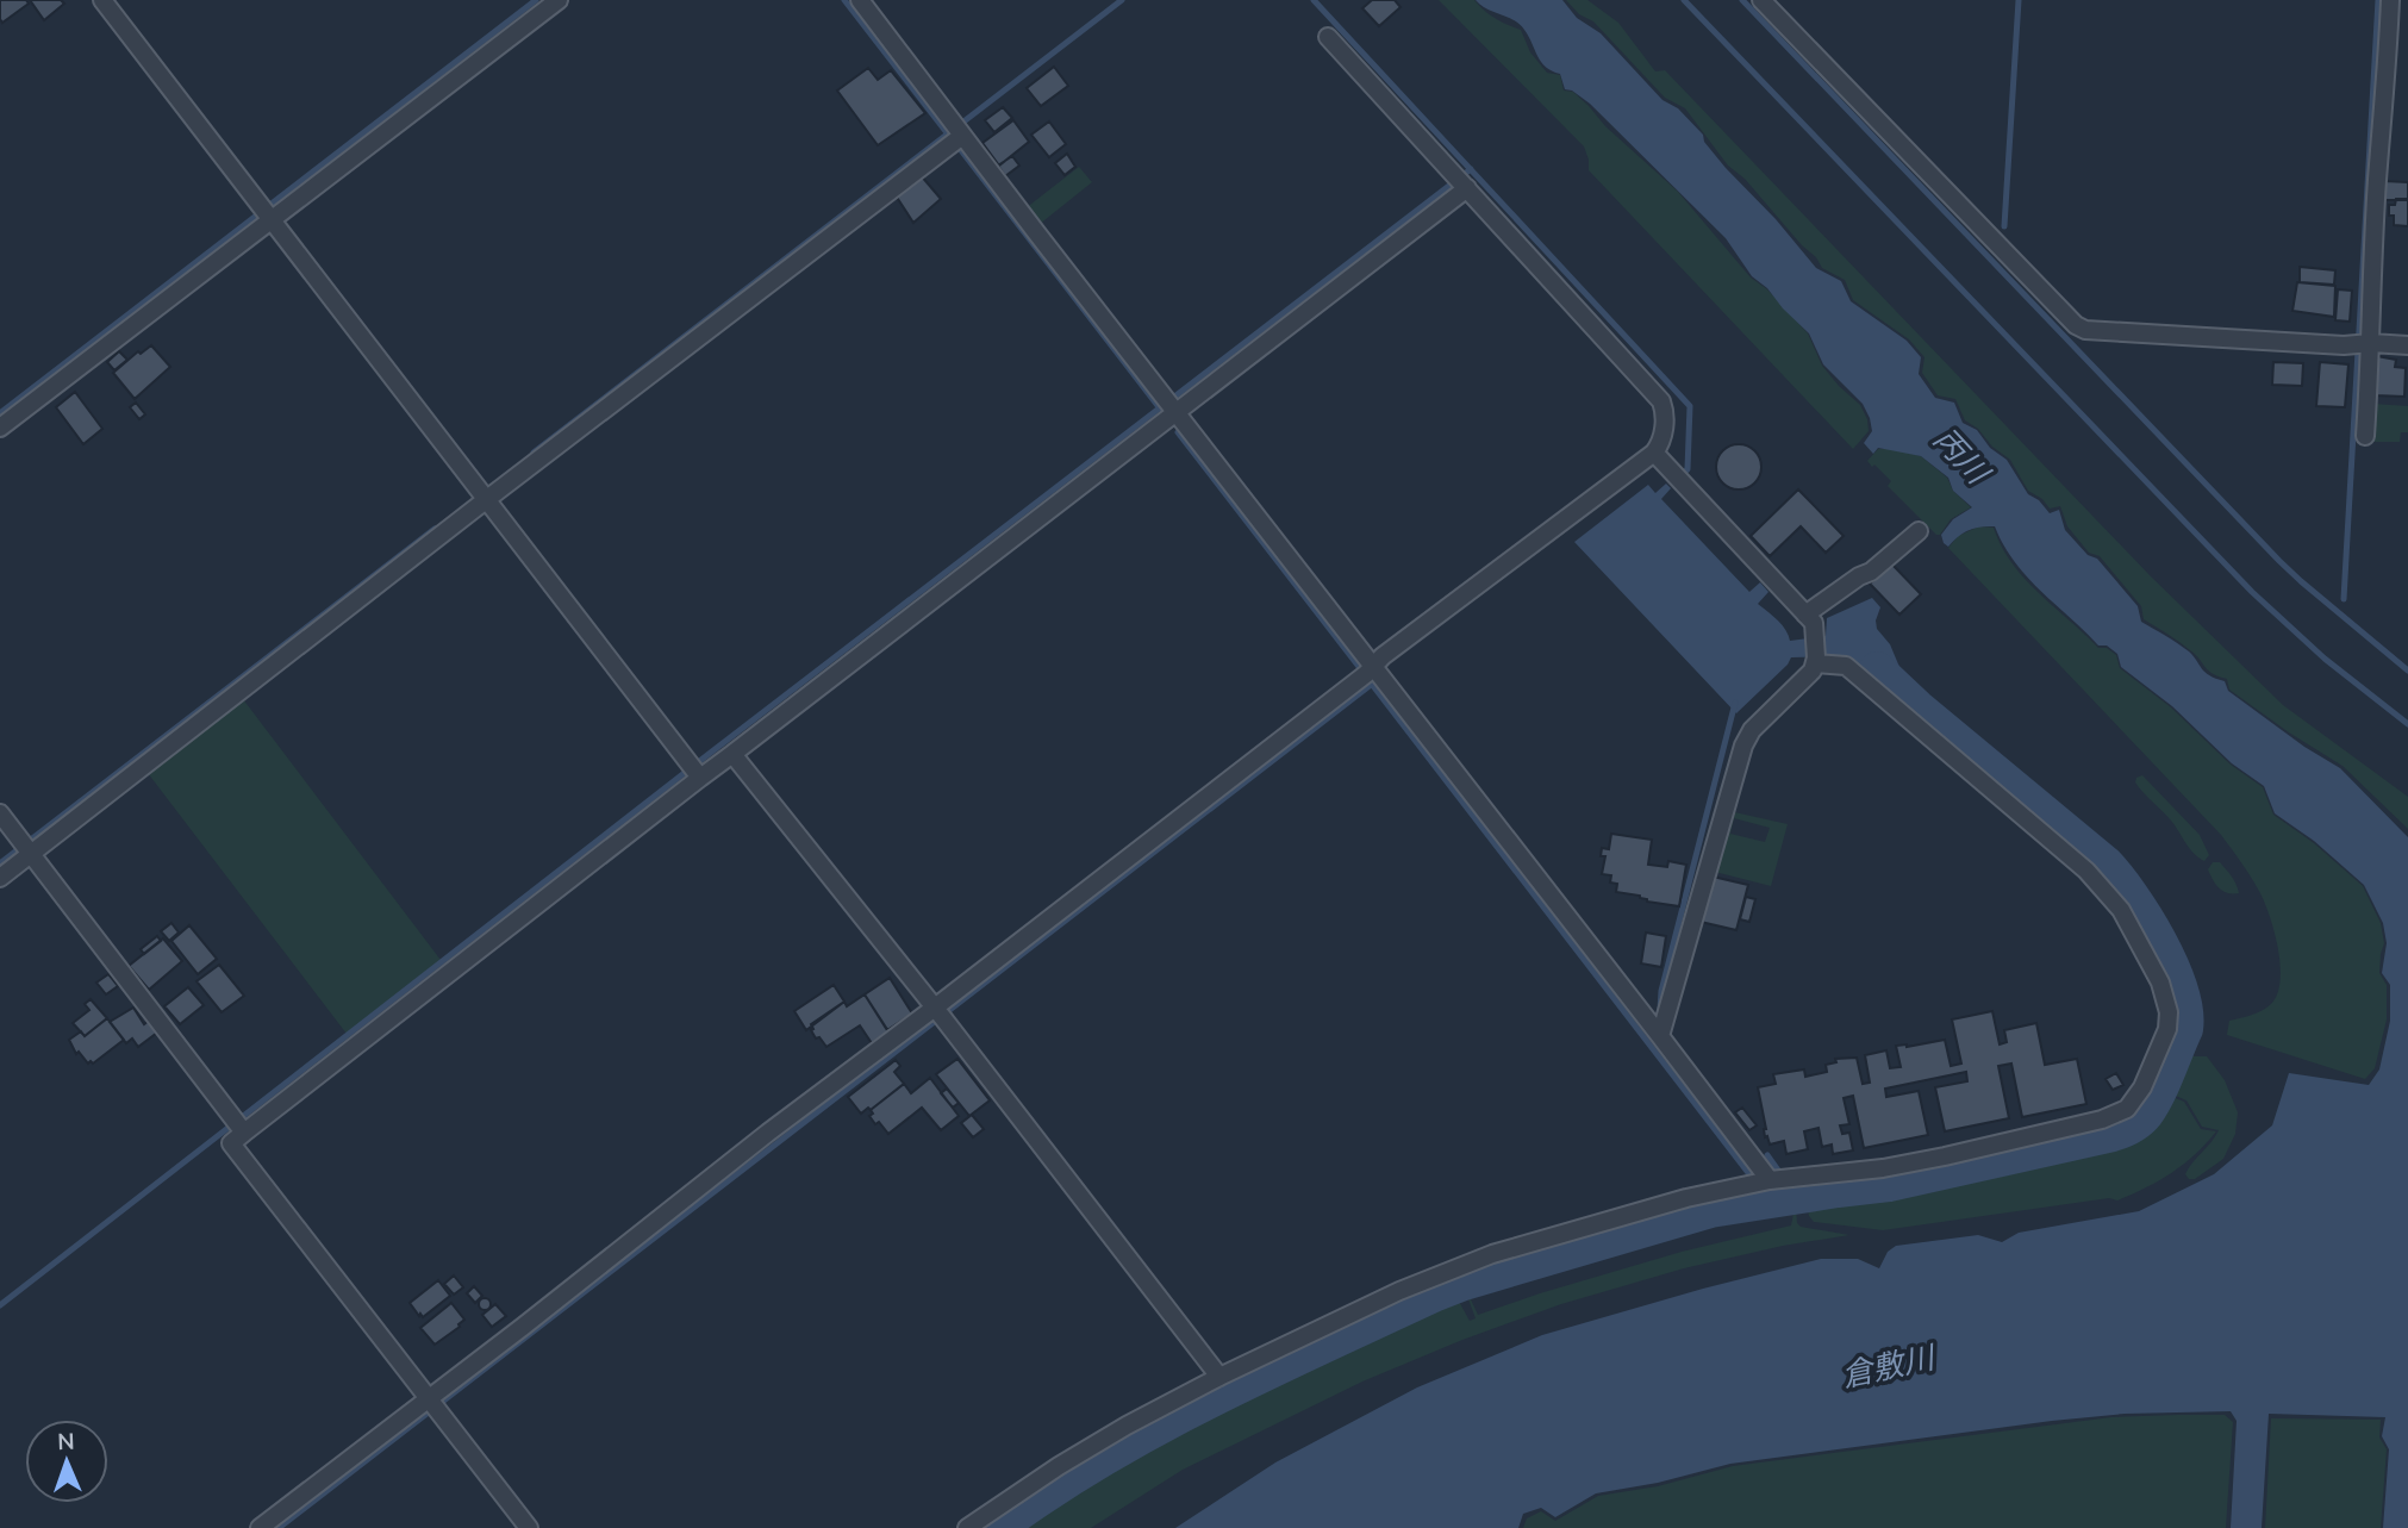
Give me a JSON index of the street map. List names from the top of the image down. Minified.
{"water":["丙川","倉敷川"],"north":"top"}
